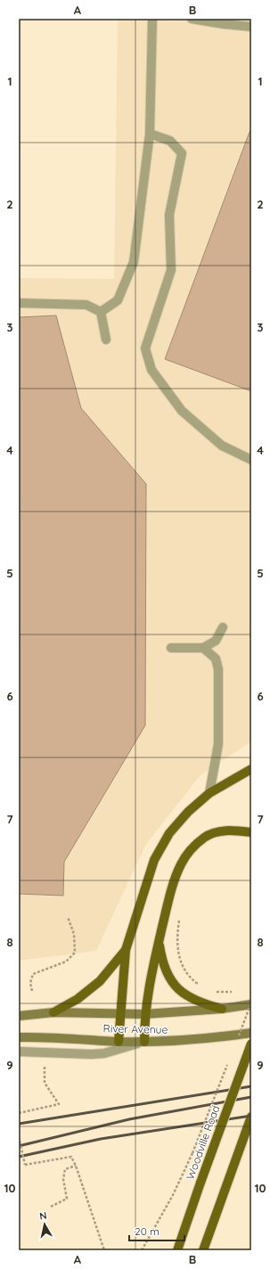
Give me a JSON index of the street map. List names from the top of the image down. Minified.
{"streets":{"main road":["River Avenue","Woodville Road"]},"scale_bar":"20 m","north":"top","grid":{"columns":["A","B"],"rows":["1","2","3","4","5","6","7","8","9","10"]}}
